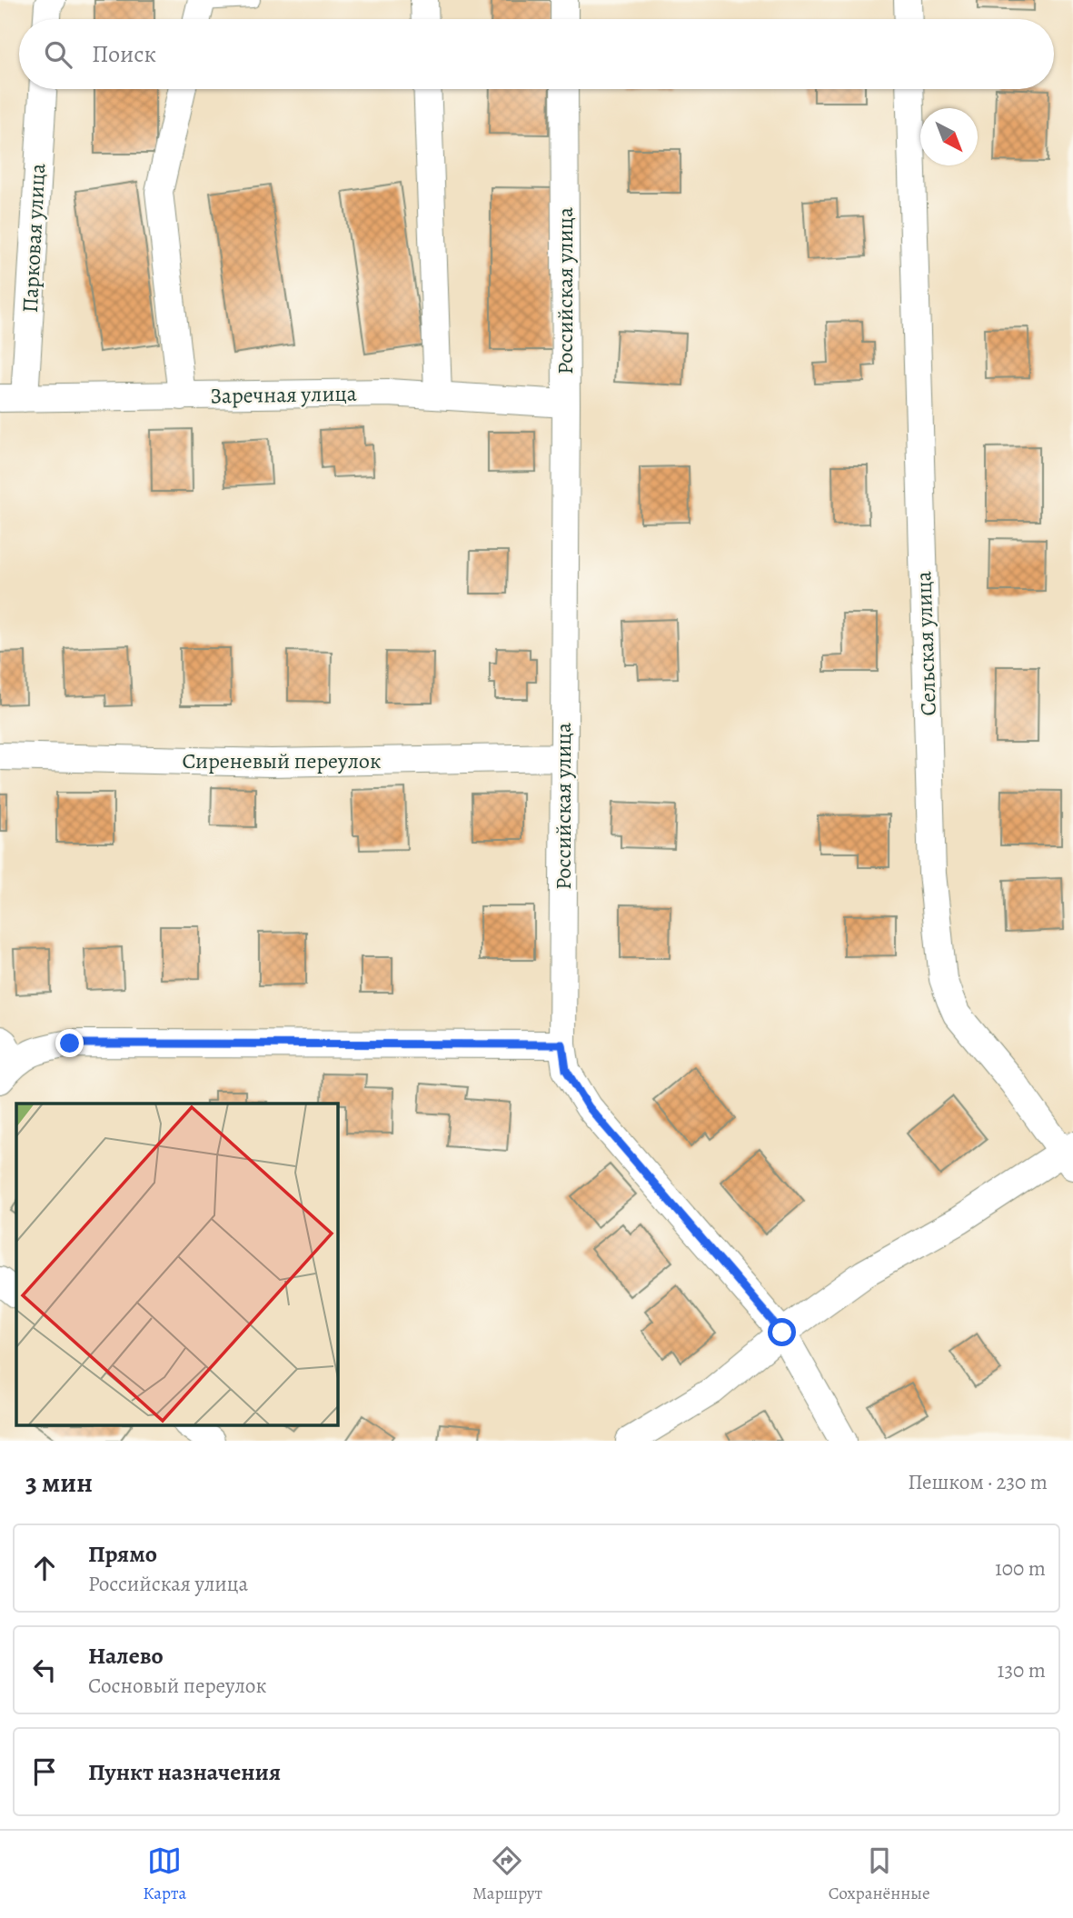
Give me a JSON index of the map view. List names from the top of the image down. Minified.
{"streets":{"street":["Парковая улица","Российская улица","Заречная улица","Сельская улица","Сиреневый переулок"]},"crossings":[["Парковая улица","Заречная улица"],["Российская улица","Заречная улица"],["Российская улица","Сиреневый переулок"]],"north":"bottom right","page":{"search":"Поиск","heading":["3 мин","Пешком · 230 m"],"list":[["Прямо","Российская улица","100 m"],["Налево","Сосновый переулок","130 m"],"Пункт назначения"],"nav":["Карта","Маршрут","Сохранённые"]}}
